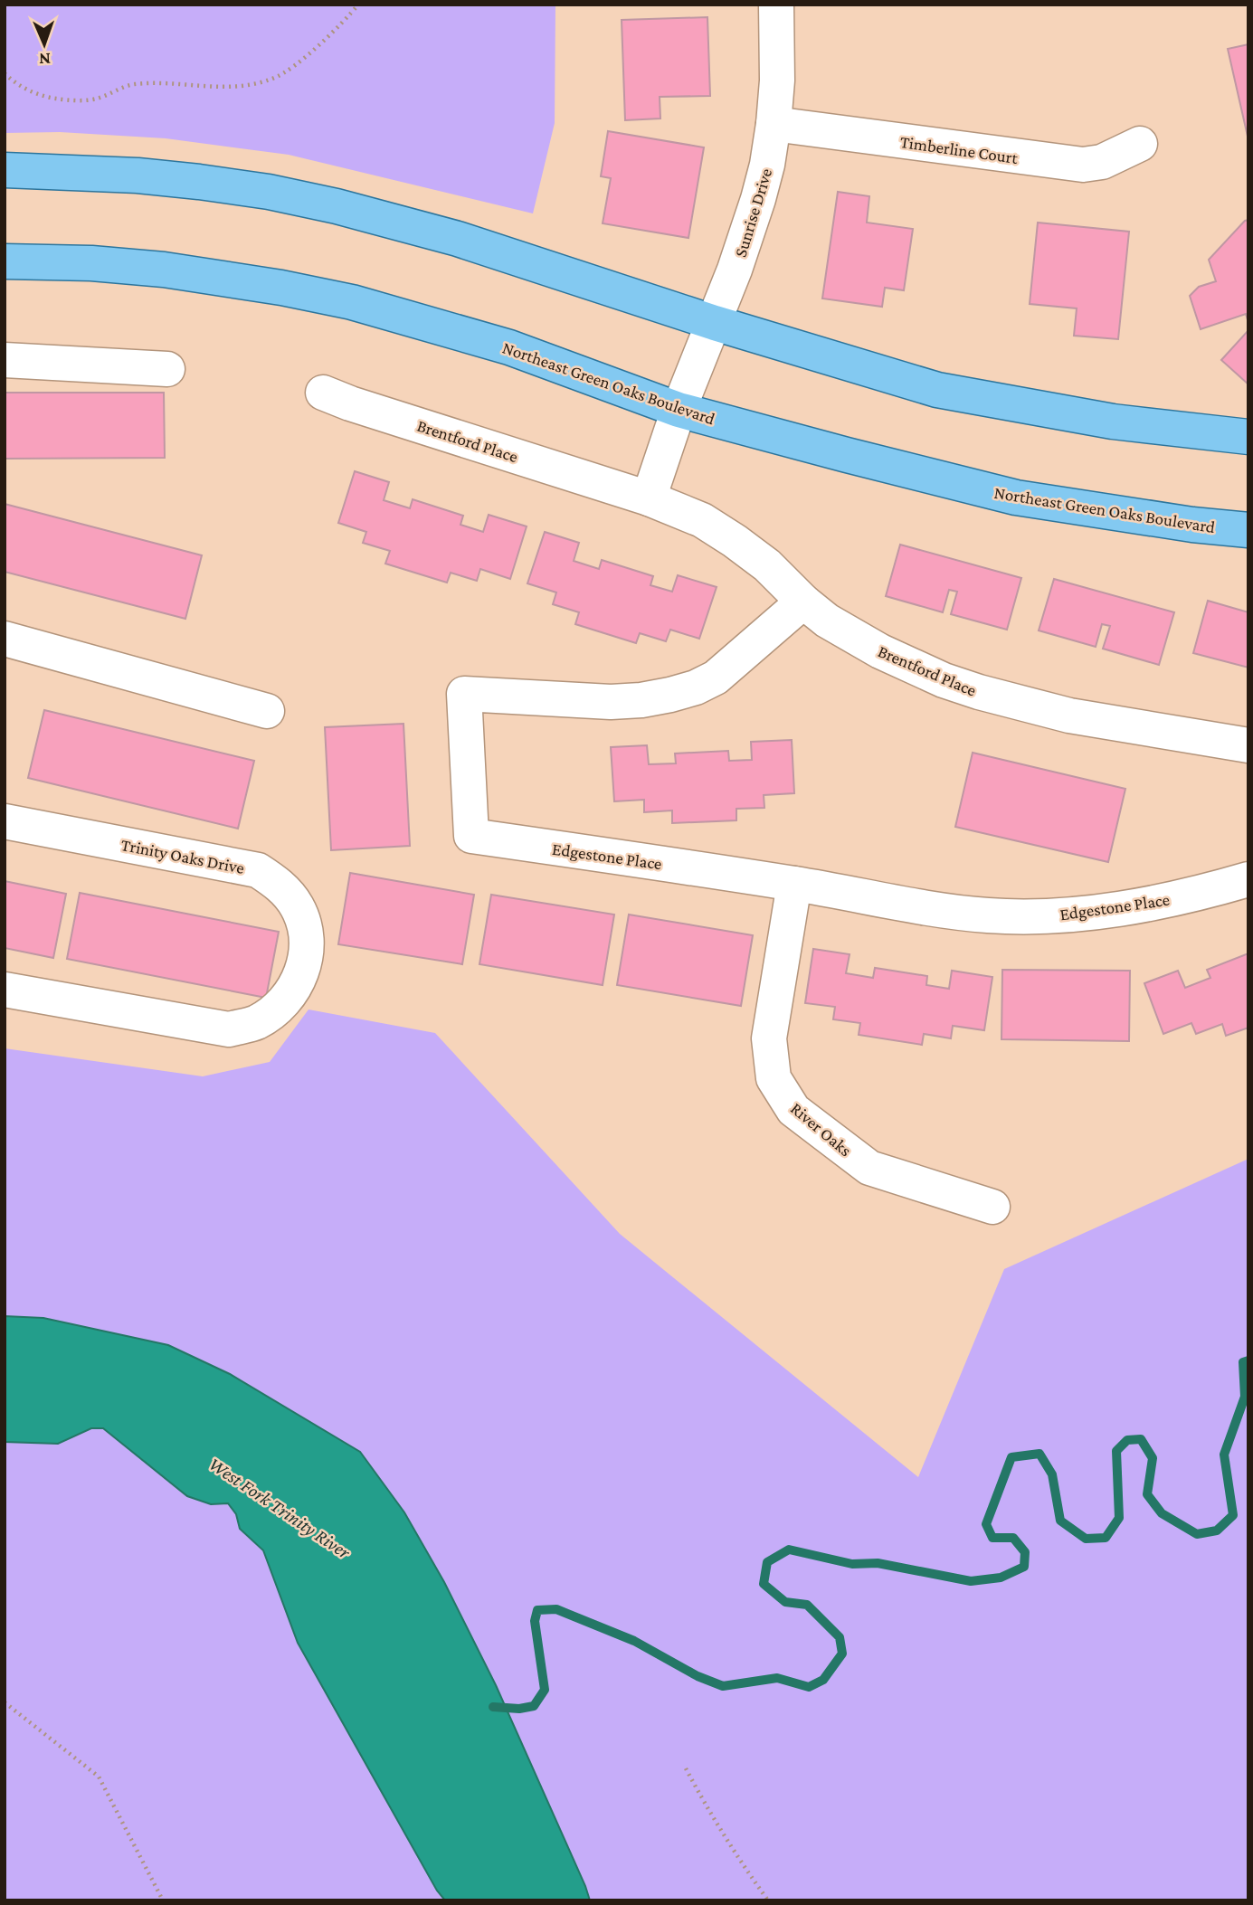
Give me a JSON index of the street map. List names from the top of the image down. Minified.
{"streets":{"main road":["Northeast Green Oaks Boulevard"],"street":["Timberline Court","Sunrise Drive","Brentford Place","Trinity Oaks Drive","Edgestone Place","River Oaks"]},"crossings":[["Timberline Court","Sunrise Drive"],["Sunrise Drive","Northeast Green Oaks Boulevard"],["Brentford Place","Edgestone Place"],["Edgestone Place","River Oaks"]],"water":["West Fork Trinity River"],"north":"bottom"}
